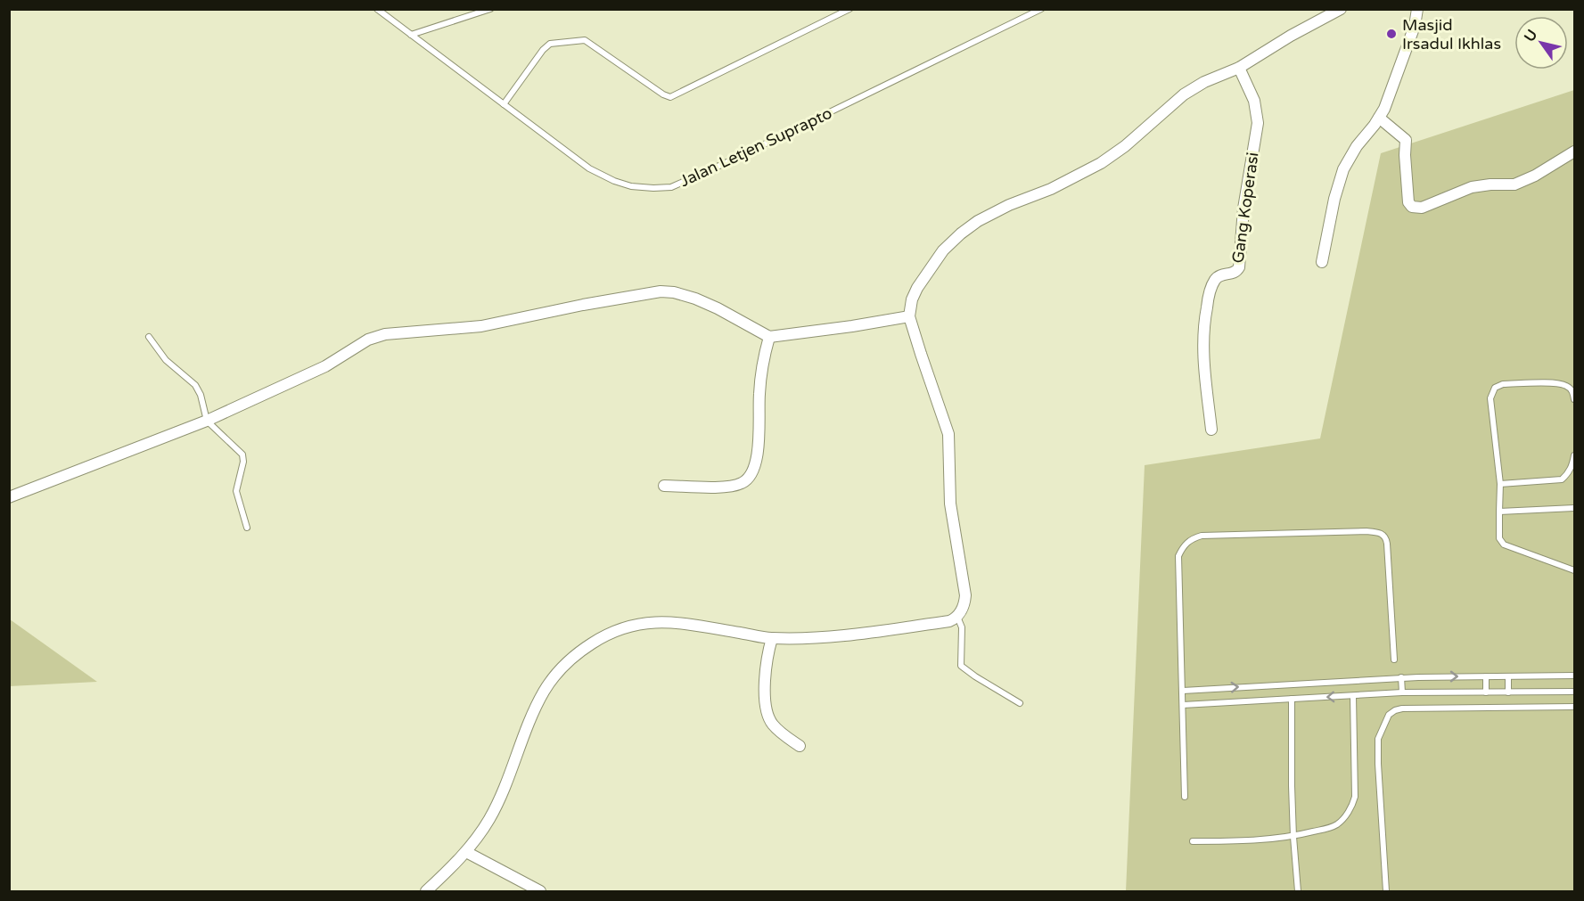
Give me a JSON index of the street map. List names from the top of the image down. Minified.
{"streets":{"street":["Gang Koperasi"],"lane":["Jalan Letjen Suprapto"]},"places":["Masjid Irsadul Ikhlas"],"north":"top left"}
